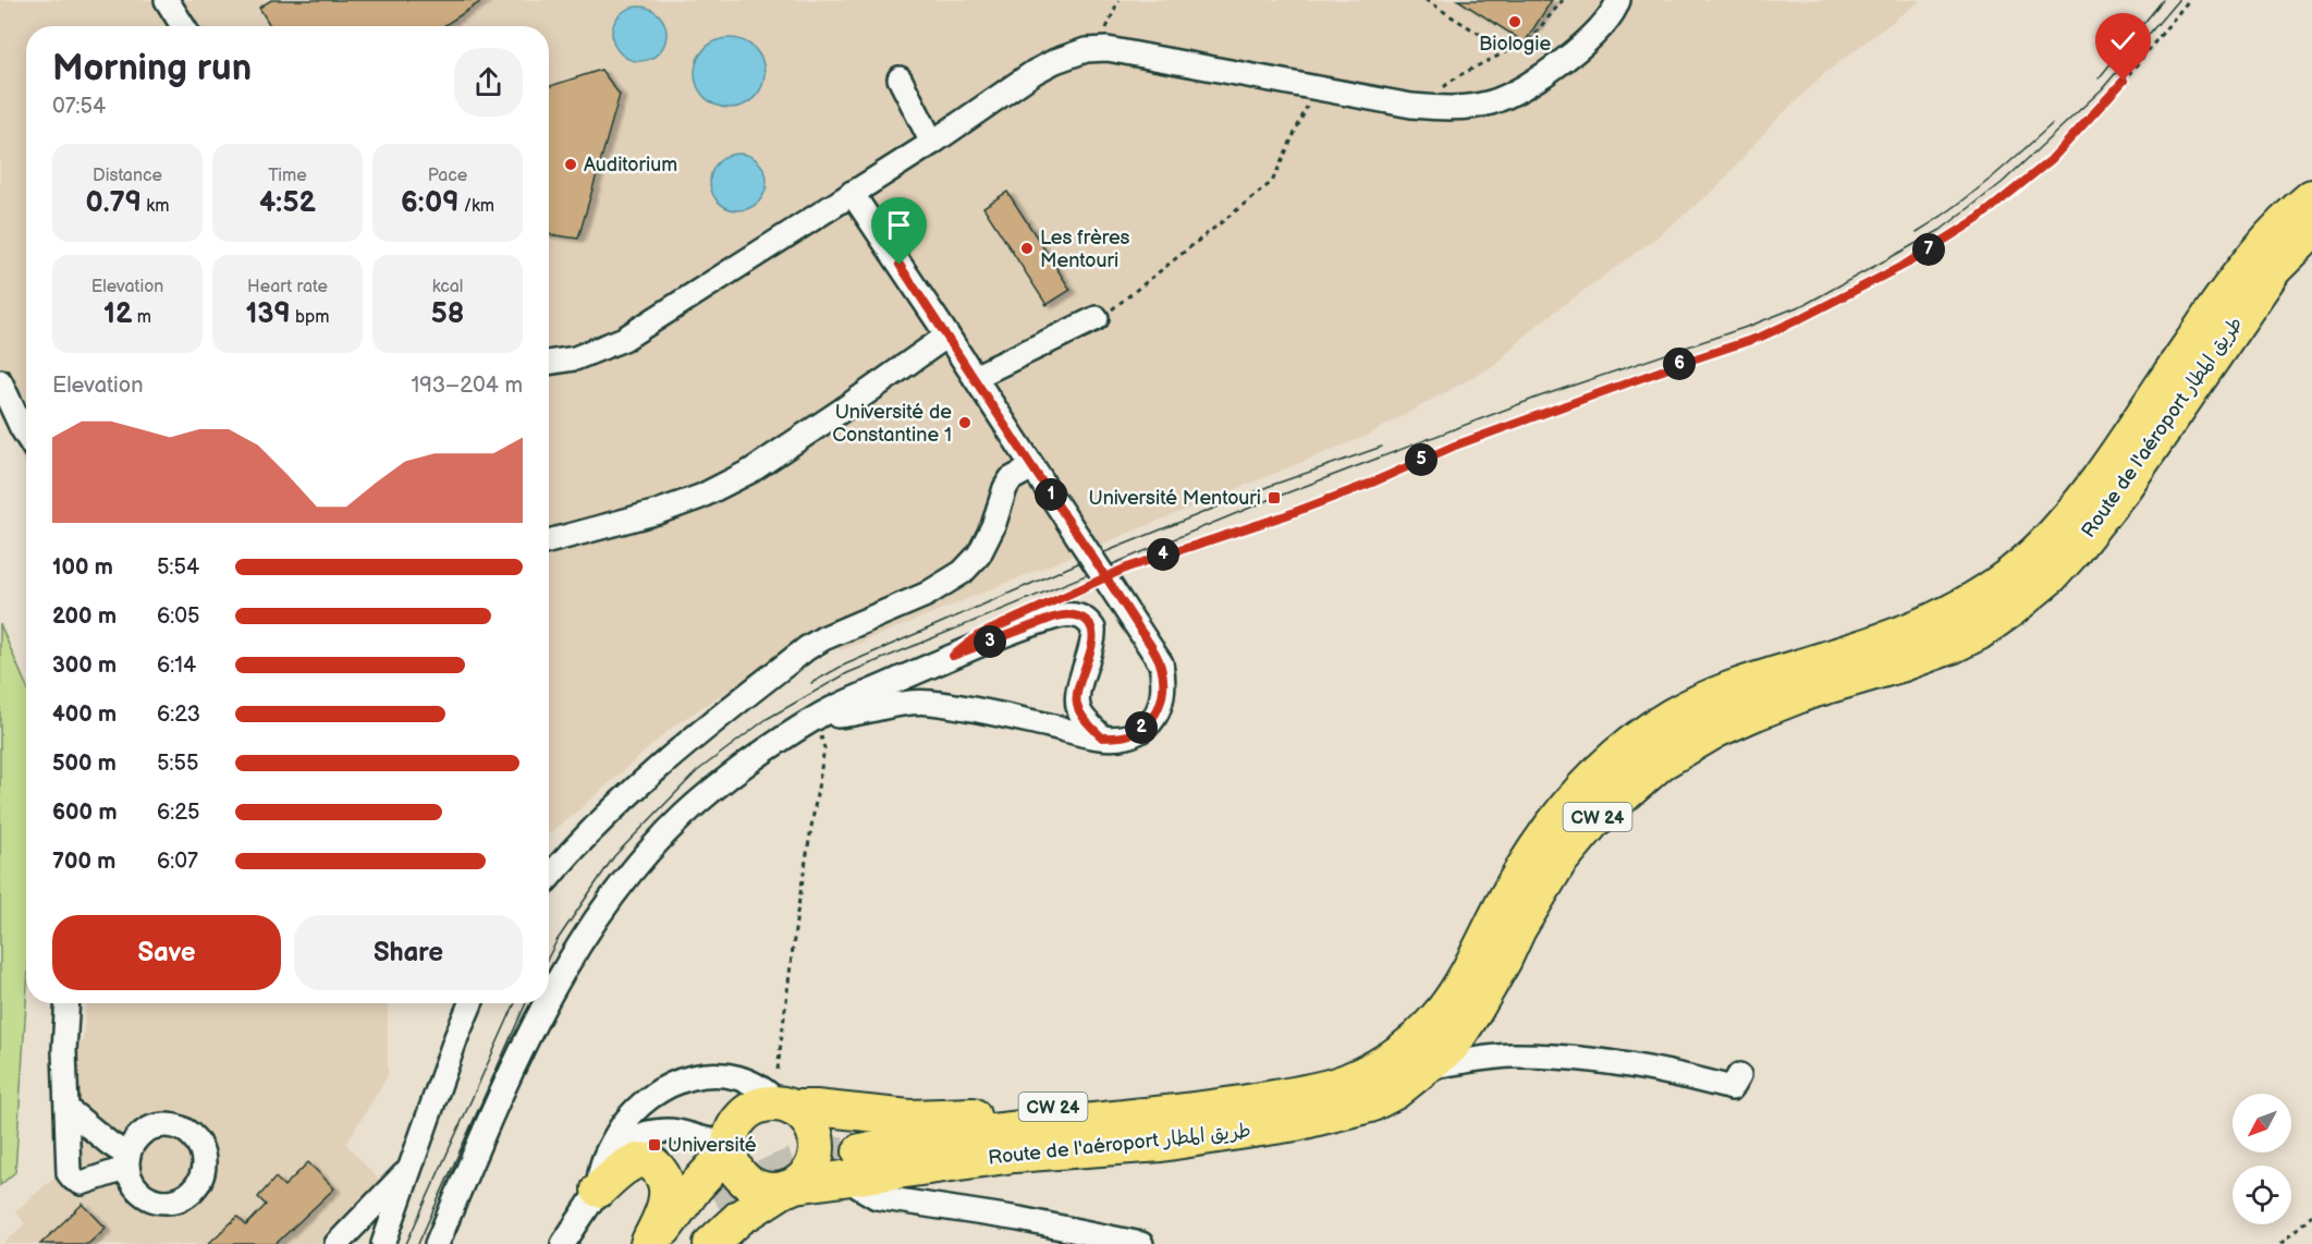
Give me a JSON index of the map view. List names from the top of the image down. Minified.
{"streets":{"highway":["Route de l'aéroport طريق المطار","CW 24"]},"crossings":[["Route de l'aéroport طريق المطار","CW 24"]],"places":{"other":["Biologie","Auditorium","Les frères Mentouri","Université de Constantine 1"],"transit":["Université Mentouri","Université"]},"north":"bottom left","page":{"heading":["Morning run","07:54"],"stats":[["Distance","0.79 km"],["Time","4:52"],["Pace","6:09 /km"],["Elevation","12 m"],["Heart rate","139 bpm"],["kcal","58"]],"pins":["7","6","5","1","4","3","2"],"chart":["Elevation","193–204 m"],"list":[{"name":"100 m","note":"5:54"},{"name":"200 m","note":"6:05"},{"name":"300 m","note":"6:14"},{"name":"400 m","note":"6:23"},{"name":"500 m","note":"5:55"},{"name":"600 m","note":"6:25"},{"name":"700 m","note":"6:07"}],"buttons":["Save","Share"]}}
